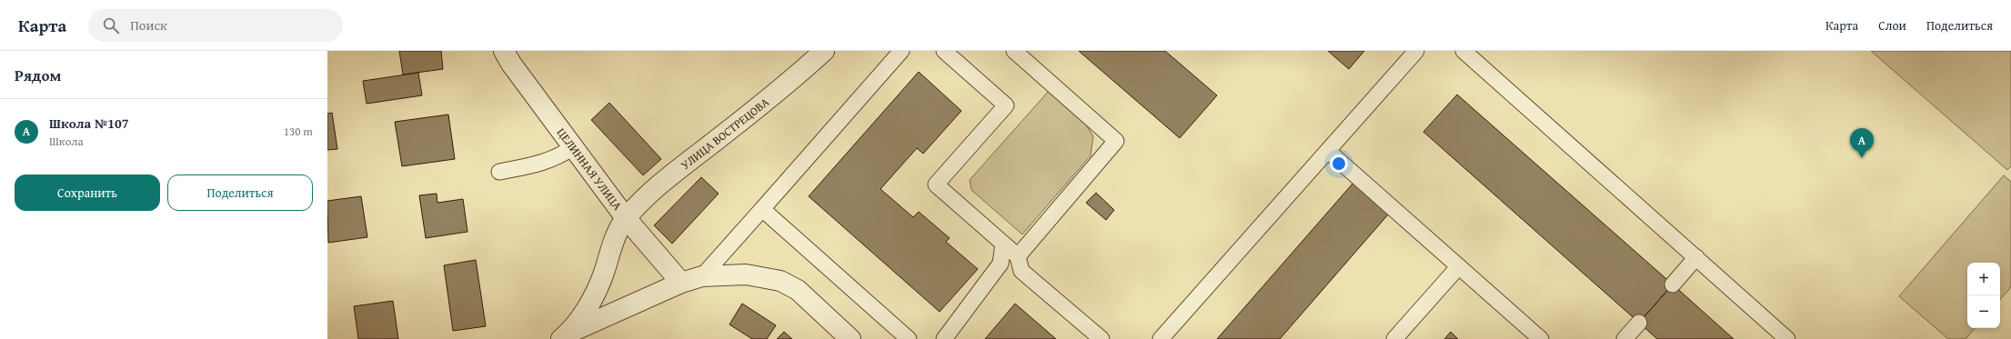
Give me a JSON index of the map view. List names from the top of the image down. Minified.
{"streets":{"street":["УЛИЦА ВОСТРЕЦОВА","ЦЕЛИННАЯ УЛИЦА"]},"crossings":[["УЛИЦА ВОСТРЕЦОВА","ЦЕЛИННАЯ УЛИЦА"]],"page":{"header":"Карта","search":"Поиск","nav":["Карта","Слои","Поделиться"],"heading":"Рядом","list":[{"mark":"A","name":"Школа №107","note":"Школа","value":"130 m"}],"pins":"A","buttons":["Сохранить","Поделиться"],"map_buttons":["+","−"]}}
